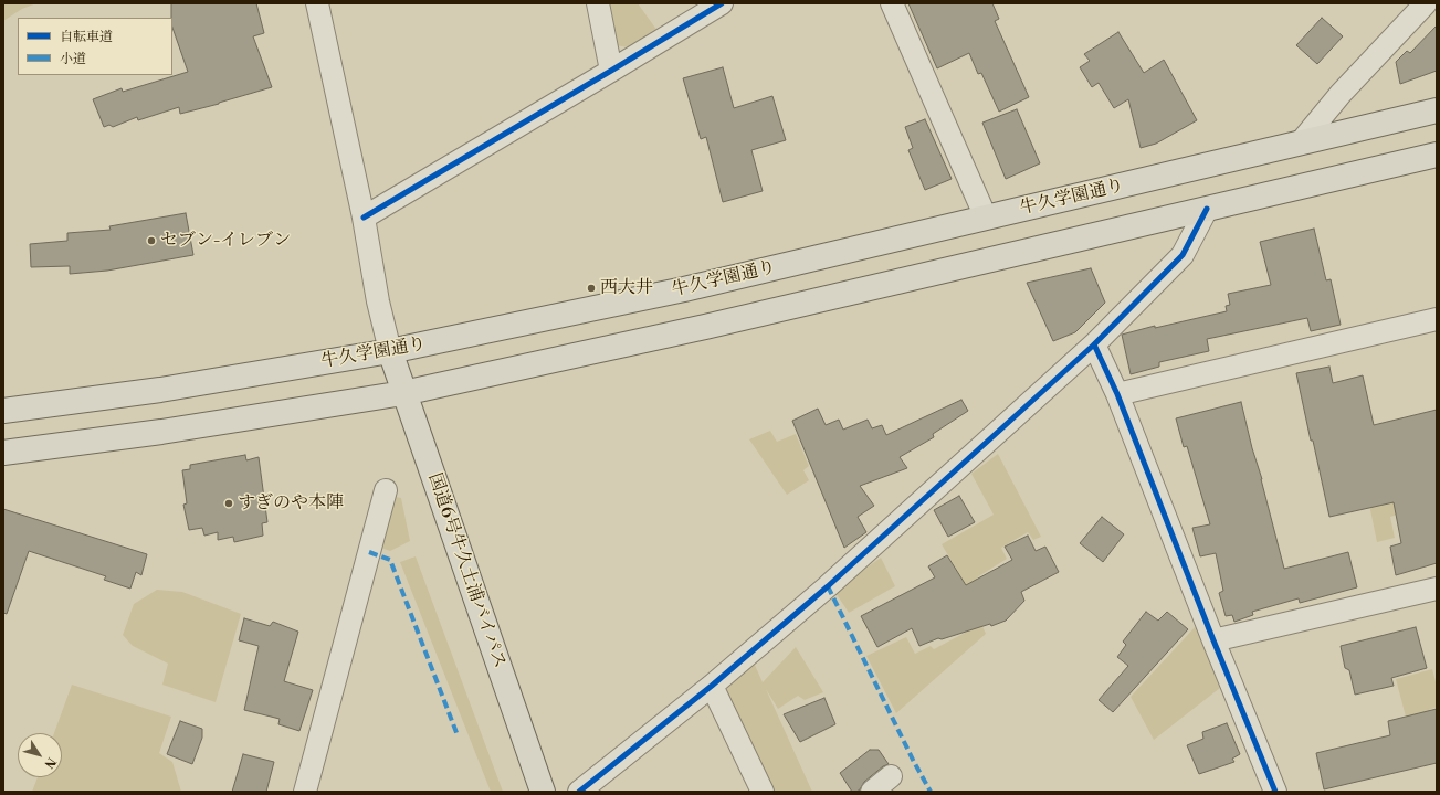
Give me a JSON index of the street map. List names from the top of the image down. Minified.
{"streets":{"highway":["牛久学園通り","国道6号牛久土浦バイパス"]},"crossings":[["牛久学園通り","国道6号牛久土浦バイパス"]],"places":["セブン-イレブン","西大井","すぎのや本陣"],"legend":["自転車道","小道"],"north":"bottom right"}
